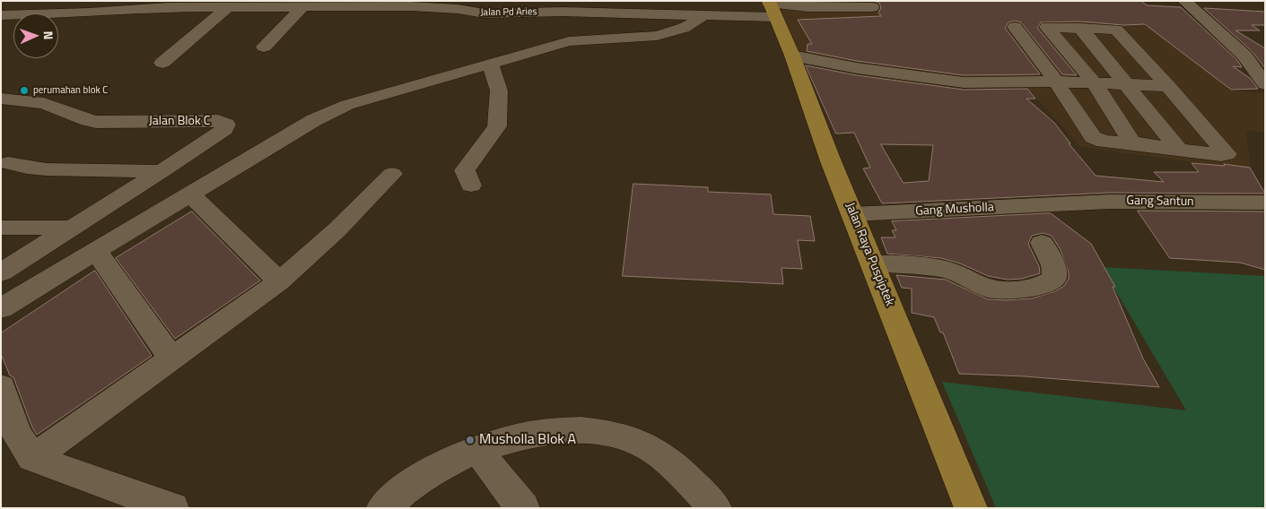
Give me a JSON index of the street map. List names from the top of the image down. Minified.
{"streets":{"main road":["Jalan Raya Puspiptek"],"street":["Jalan Pd Aries","Jalan Blok C","Gang Santun","Gang Musholla"]},"crossings":[["Jalan Pd Aries","Jalan Raya Puspiptek"],["Gang Santun","Gang Musholla"],["Gang Musholla","Jalan Raya Puspiptek"]],"places":["perumahan blok C","Musholla Blok A"],"north":"right"}
